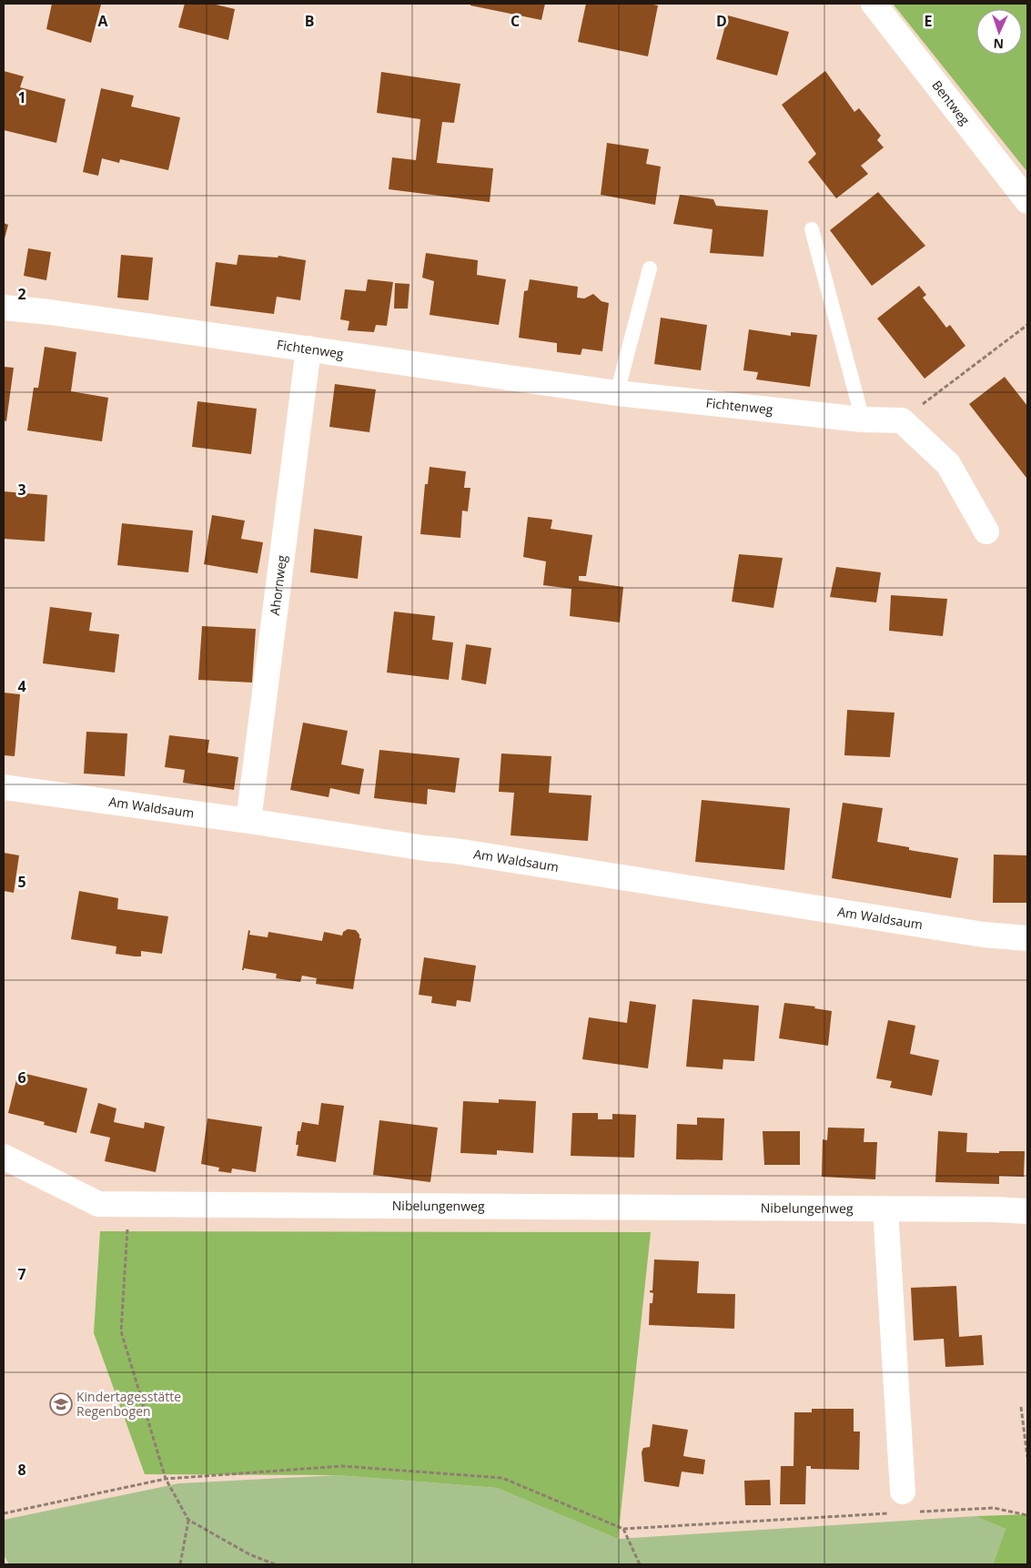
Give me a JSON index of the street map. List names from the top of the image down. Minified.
{"streets":{"street":["Bentweg","Fichtenweg","Ahornweg","Am Waldsaum","Nibelungenweg"]},"crossings":[["Fichtenweg","Ahornweg"],["Ahornweg","Am Waldsaum"]],"places":{"school or university":["Kindertagesstätte Regenbogen"]},"north":"bottom","grid":{"columns":["A","B","C","D","E"],"rows":["1","2","3","4","5","6","7","8"]}}
